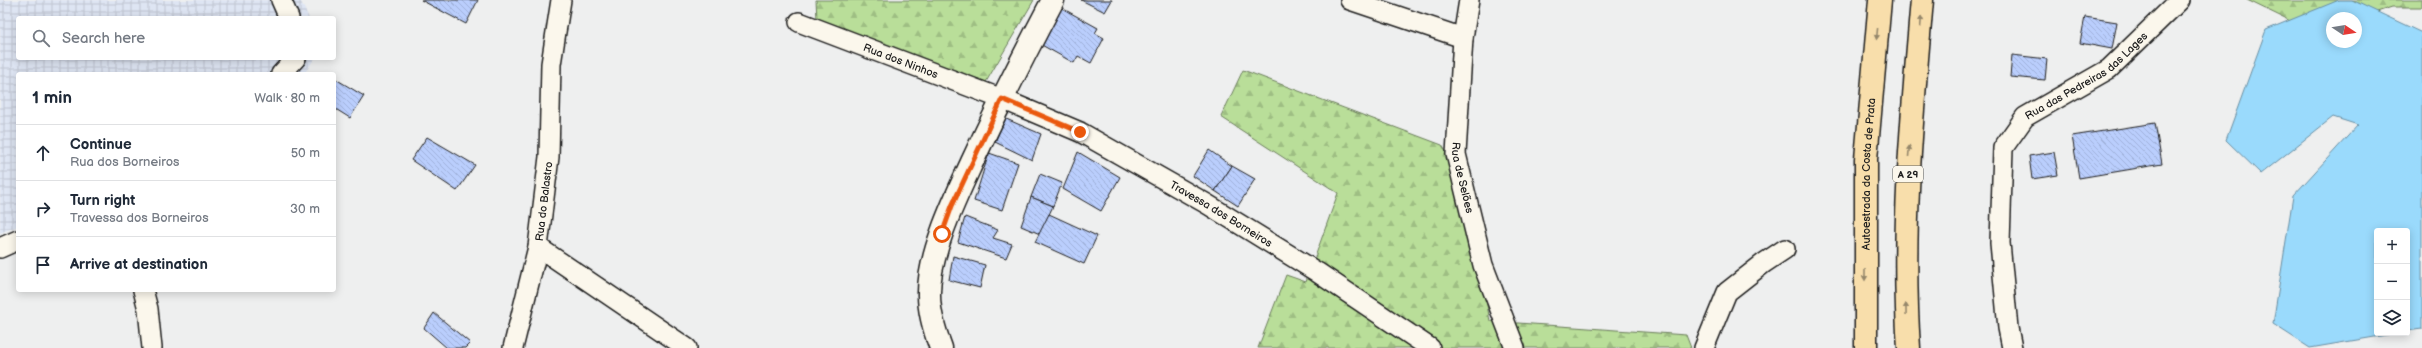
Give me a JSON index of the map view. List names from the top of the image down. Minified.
{"streets":{"highway":["Autoestrada da Costa de Prata","A 29"],"street":["Rua dos Ninhos","Rua das Pedreiras das Lages","Rua de Selões","Rua do Balastro","Travessa dos Borneiros"]},"crossings":[["Rua dos Ninhos","Travessa dos Borneiros"]],"north":"right","page":{"search":"Search here","heading":["1 min","Walk · 80 m"],"list":[["Continue","Rua dos Borneiros","50 m"],["Turn right","Travessa dos Borneiros","30 m"],"Arrive at destination"],"map_buttons":["+","−"]}}
